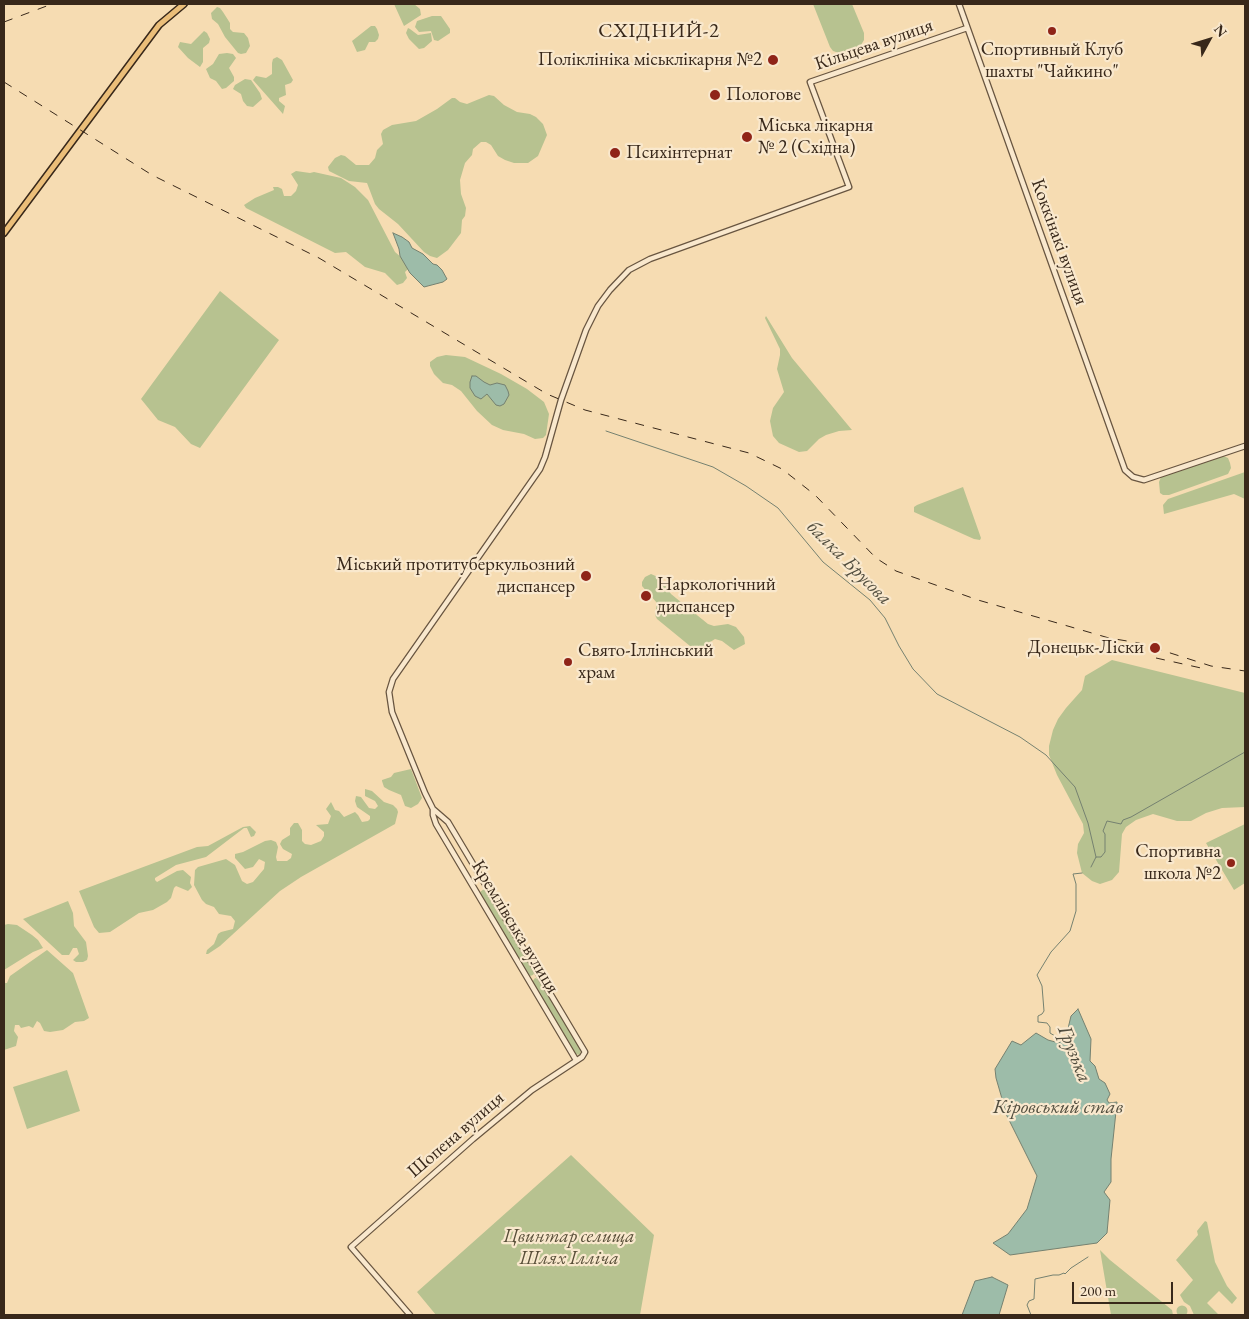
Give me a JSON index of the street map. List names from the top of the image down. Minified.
{"streets":{"street":["Кільцева вулиця","Коккінакі вулиця","Кремлівська вулиця","Шопена вулиця"]},"crossings":[["Кільцева вулиця","Коккінакі вулиця"],["Кільцева вулиця","Кремлівська вулиця"],["Кремлівська вулиця","Шопена вулиця"]],"districts":["СХІДНИЙ-2"],"water":["балка Брусова","Грузька","Кіровський став"],"parks":["Цвинтар селища Шлях Ілліча"],"places":["Спортивный Клуб шахты \"Чайкино\"","Поліклініка міськлікарня №2","Пологове","Міська лікарня № 2 (Східна)","Психінтернат","Міський протитуберкульозний диспансер","Наркологічний диспансер","Донецьк-Ліски","Свято-Іллінський храм","Спортивна школа №2"],"scale_bar":"200 m","north":"top right"}
